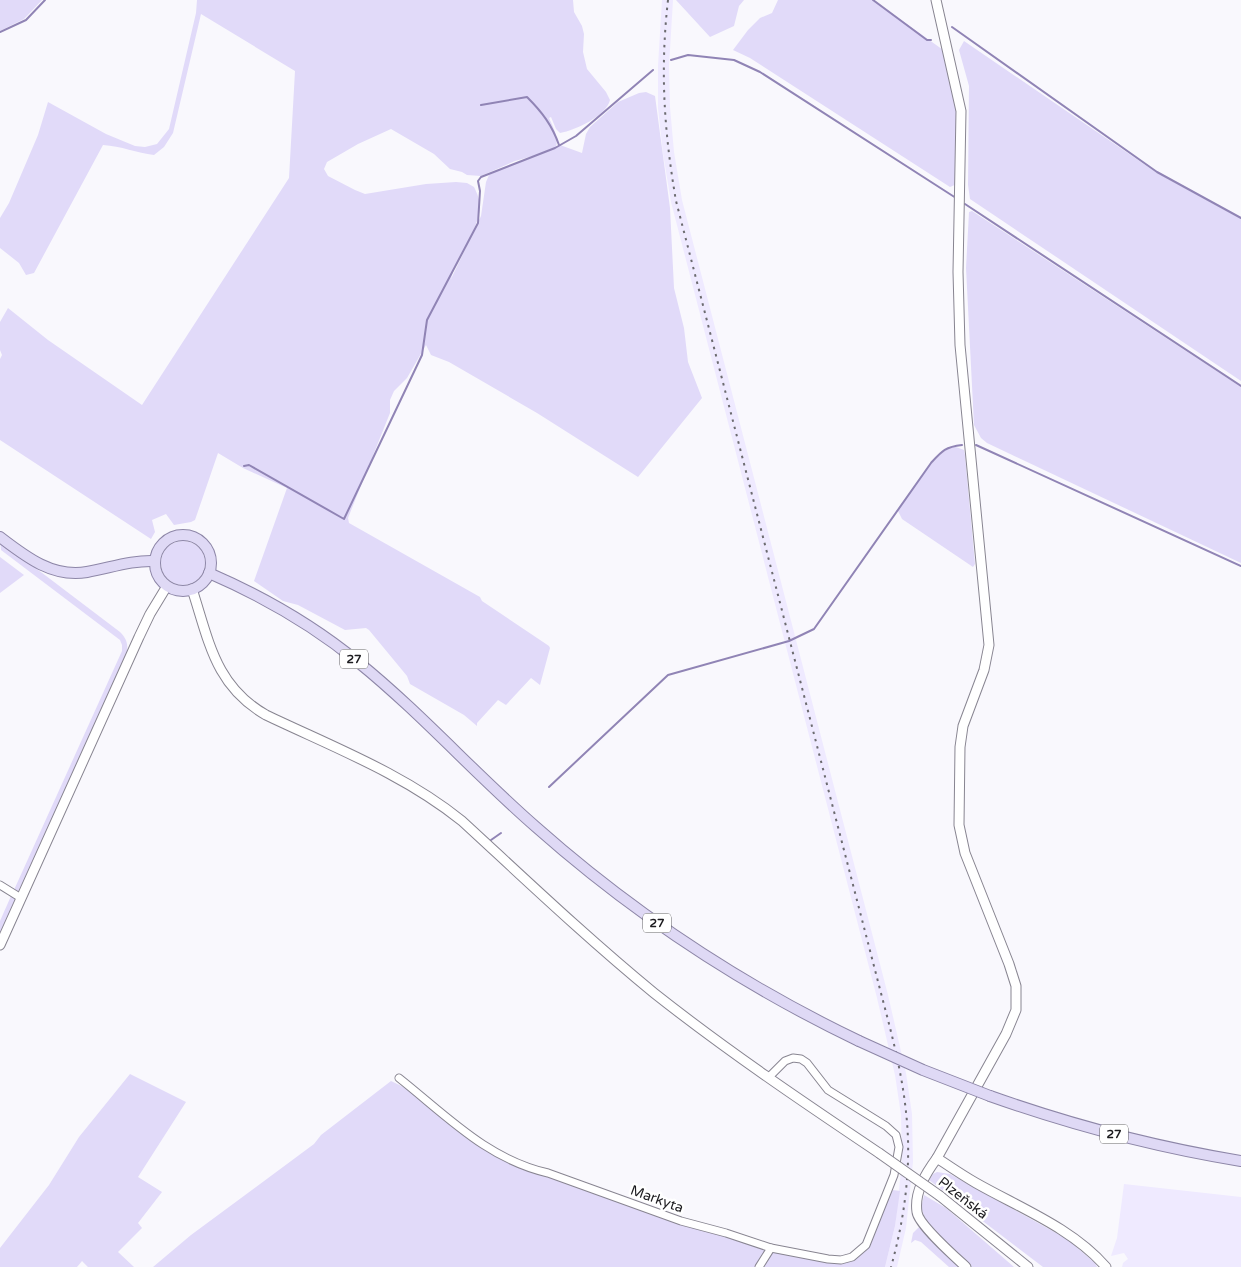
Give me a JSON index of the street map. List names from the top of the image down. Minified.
{"streets":{"main road":["27","Plzeňská"],"street":["Markyta"]},"crossings":[["27","Plzeňská"],["Plzeňská","Markyta"]]}
